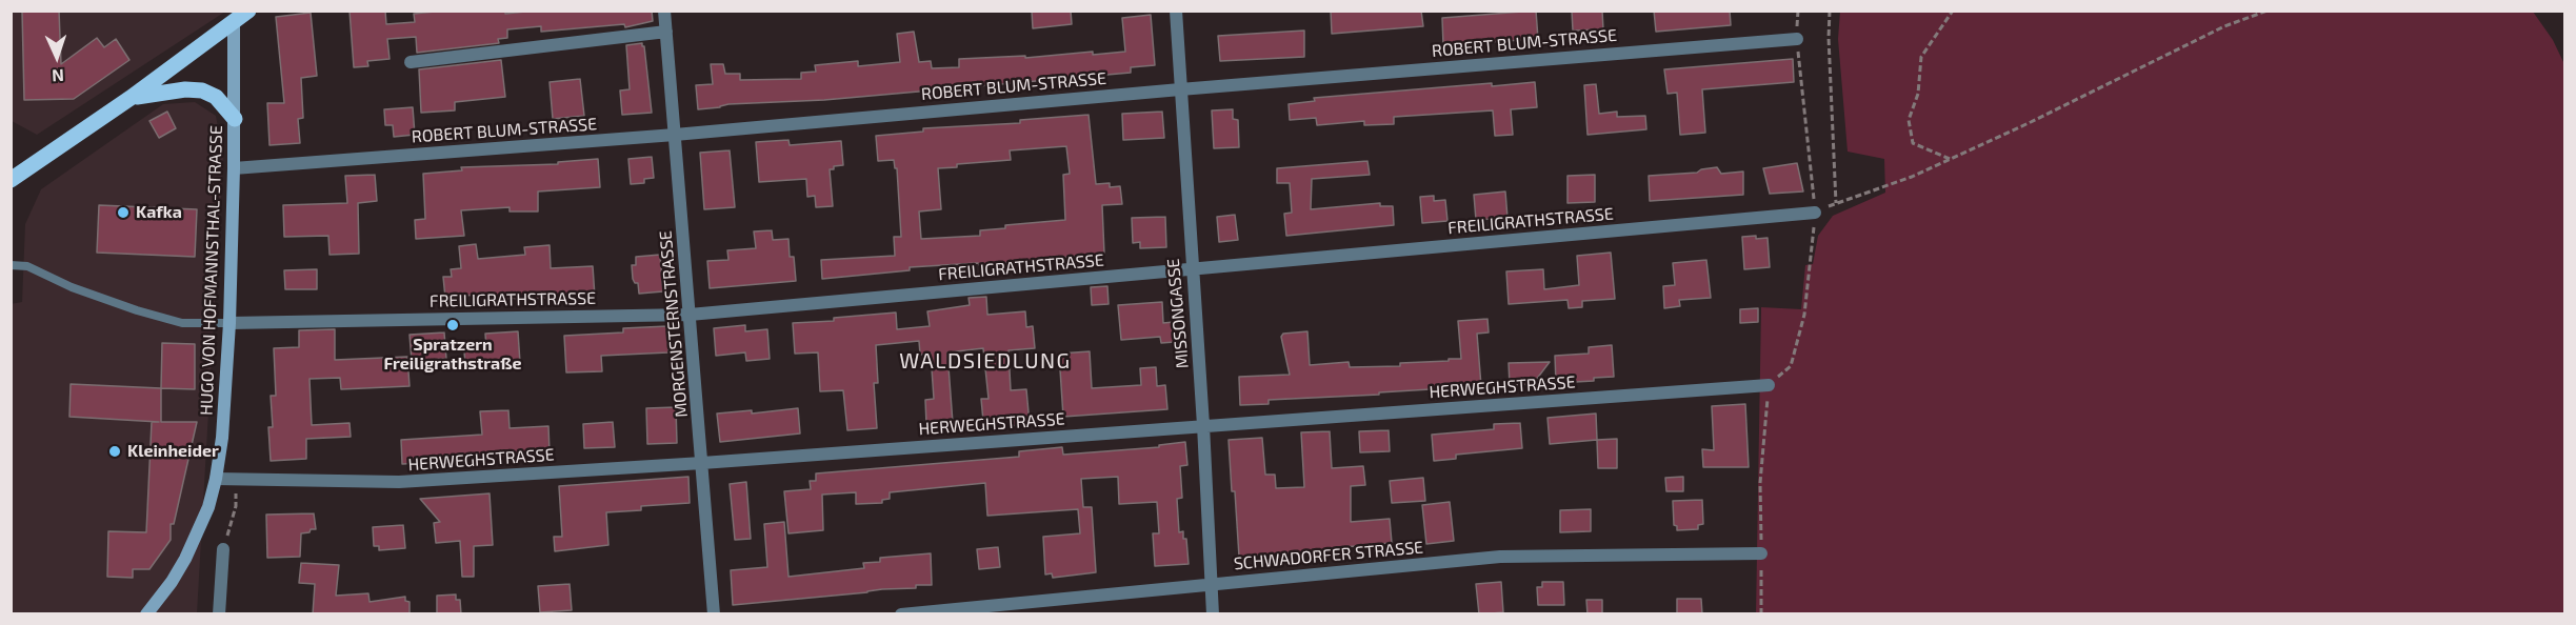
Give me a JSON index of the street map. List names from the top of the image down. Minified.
{"streets":{"main road":["HUGO VON HOFMANNSTHAL-STRASSE"],"street":["ROBERT BLUM-STRASSE","FREILIGRATHSTRASSE","MISSONGASSE","MORGENSTERNSTRASSE","HERWEGHSTRASSE","SCHWADORFER STRASSE"]},"crossings":[["ROBERT BLUM-STRASSE","HUGO VON HOFMANNSTHAL-STRASSE"],["ROBERT BLUM-STRASSE","MISSONGASSE"],["ROBERT BLUM-STRASSE","MORGENSTERNSTRASSE"],["FREILIGRATHSTRASSE","HUGO VON HOFMANNSTHAL-STRASSE"],["FREILIGRATHSTRASSE","MISSONGASSE"],["FREILIGRATHSTRASSE","MORGENSTERNSTRASSE"],["HUGO VON HOFMANNSTHAL-STRASSE","HERWEGHSTRASSE"],["MISSONGASSE","HERWEGHSTRASSE"],["MISSONGASSE","SCHWADORFER STRASSE"],["MORGENSTERNSTRASSE","HERWEGHSTRASSE"]],"districts":["WALDSIEDLUNG"],"places":["Kafka","Spratzern Freiligrathstraße","Kleinheider"],"north":"bottom"}
